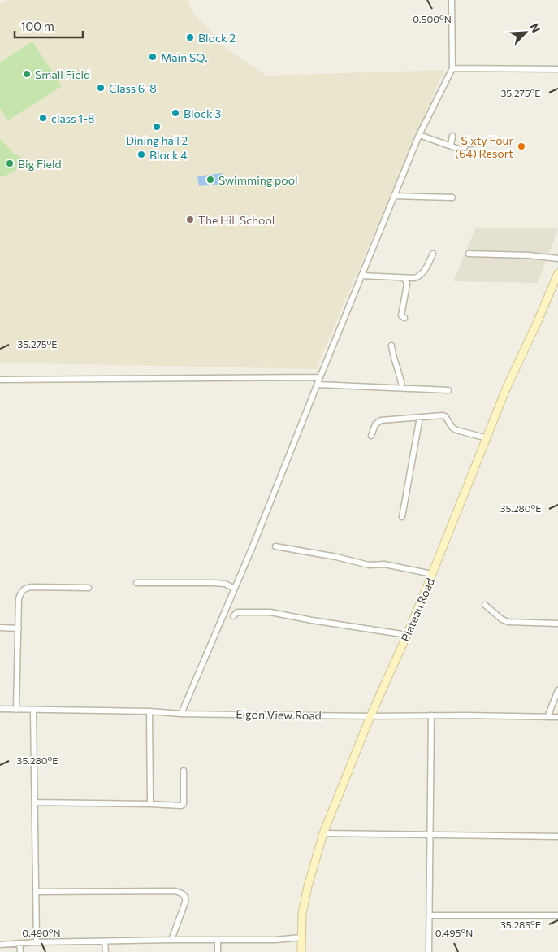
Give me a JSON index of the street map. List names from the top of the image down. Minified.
{"streets":{"street":["Plateau Road","Elgon View Road"]},"crossings":[["Plateau Road","Elgon View Road"]],"places":["Block 2","Main SQ.","Small Field","Class 6-8","Block 3","class 1-8","Dining hall 2","Sixty Four (64) Resort","Block 4","Big Field","Swimming pool","The Hill School"],"scale_bar":"100 m","north":"top right","coordinates":["0.500°N","35.275°E","35.280°E","35.285°E","0.490°N","0.495°N"]}
